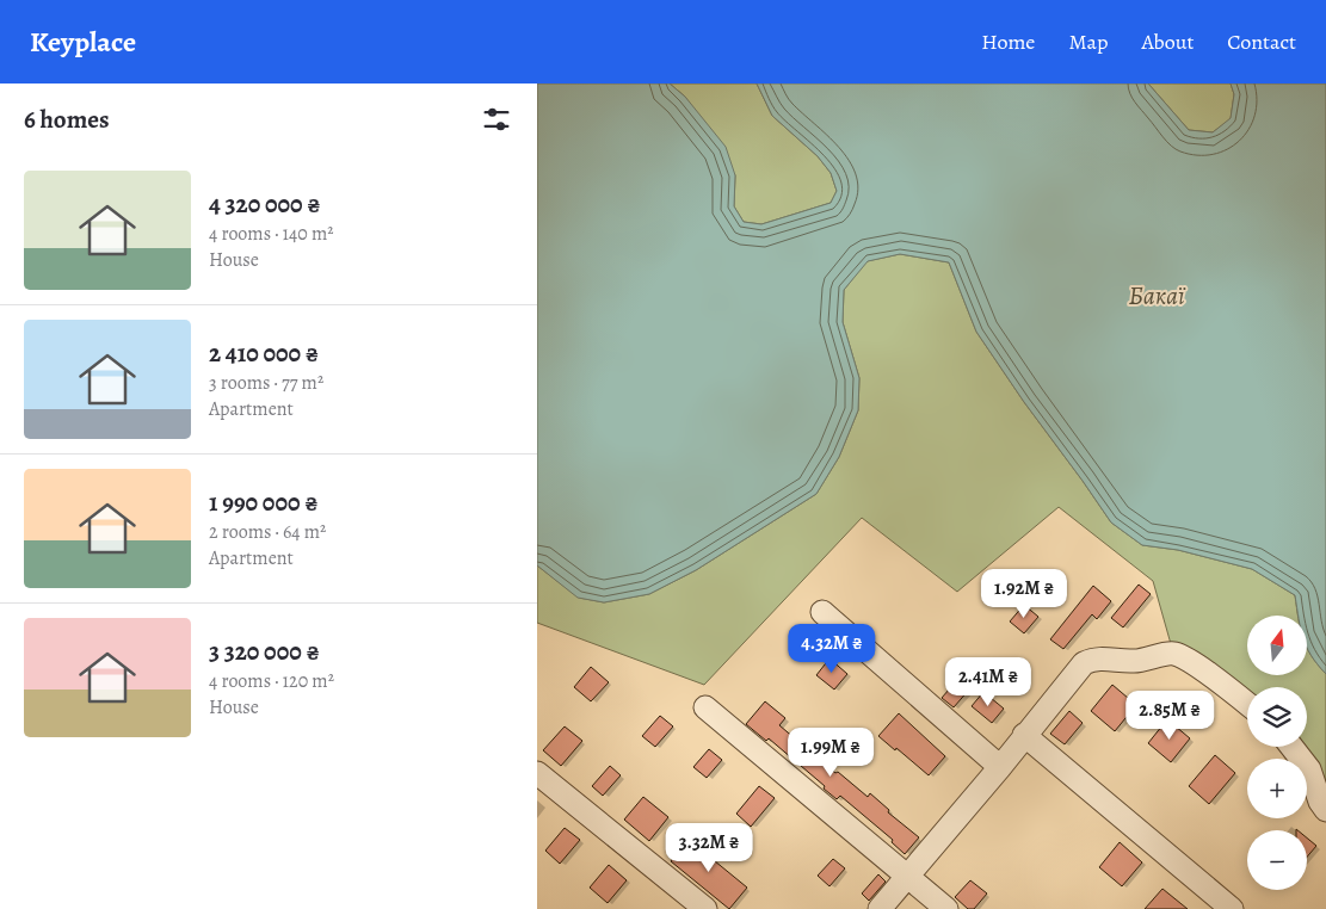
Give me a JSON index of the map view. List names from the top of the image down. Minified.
{"water":["Бакаї"],"north":"top","page":{"header":"Keyplace","nav":["Home","Map","About","Contact"],"heading":"6 homes","list":[{"name":"4 320 000 ₴","note":"4 rooms · 140 m² · House"},{"name":"2 410 000 ₴","note":"3 rooms · 77 m² · Apartment"},{"name":"1 990 000 ₴","note":"2 rooms · 64 m² · Apartment"},{"name":"3 320 000 ₴","note":"4 rooms · 120 m² · House"}],"price":["1.92M ₴","4.32M ₴","2.41M ₴","2.85M ₴","1.99M ₴","3.32M ₴"],"map_buttons":["+","−"]}}
